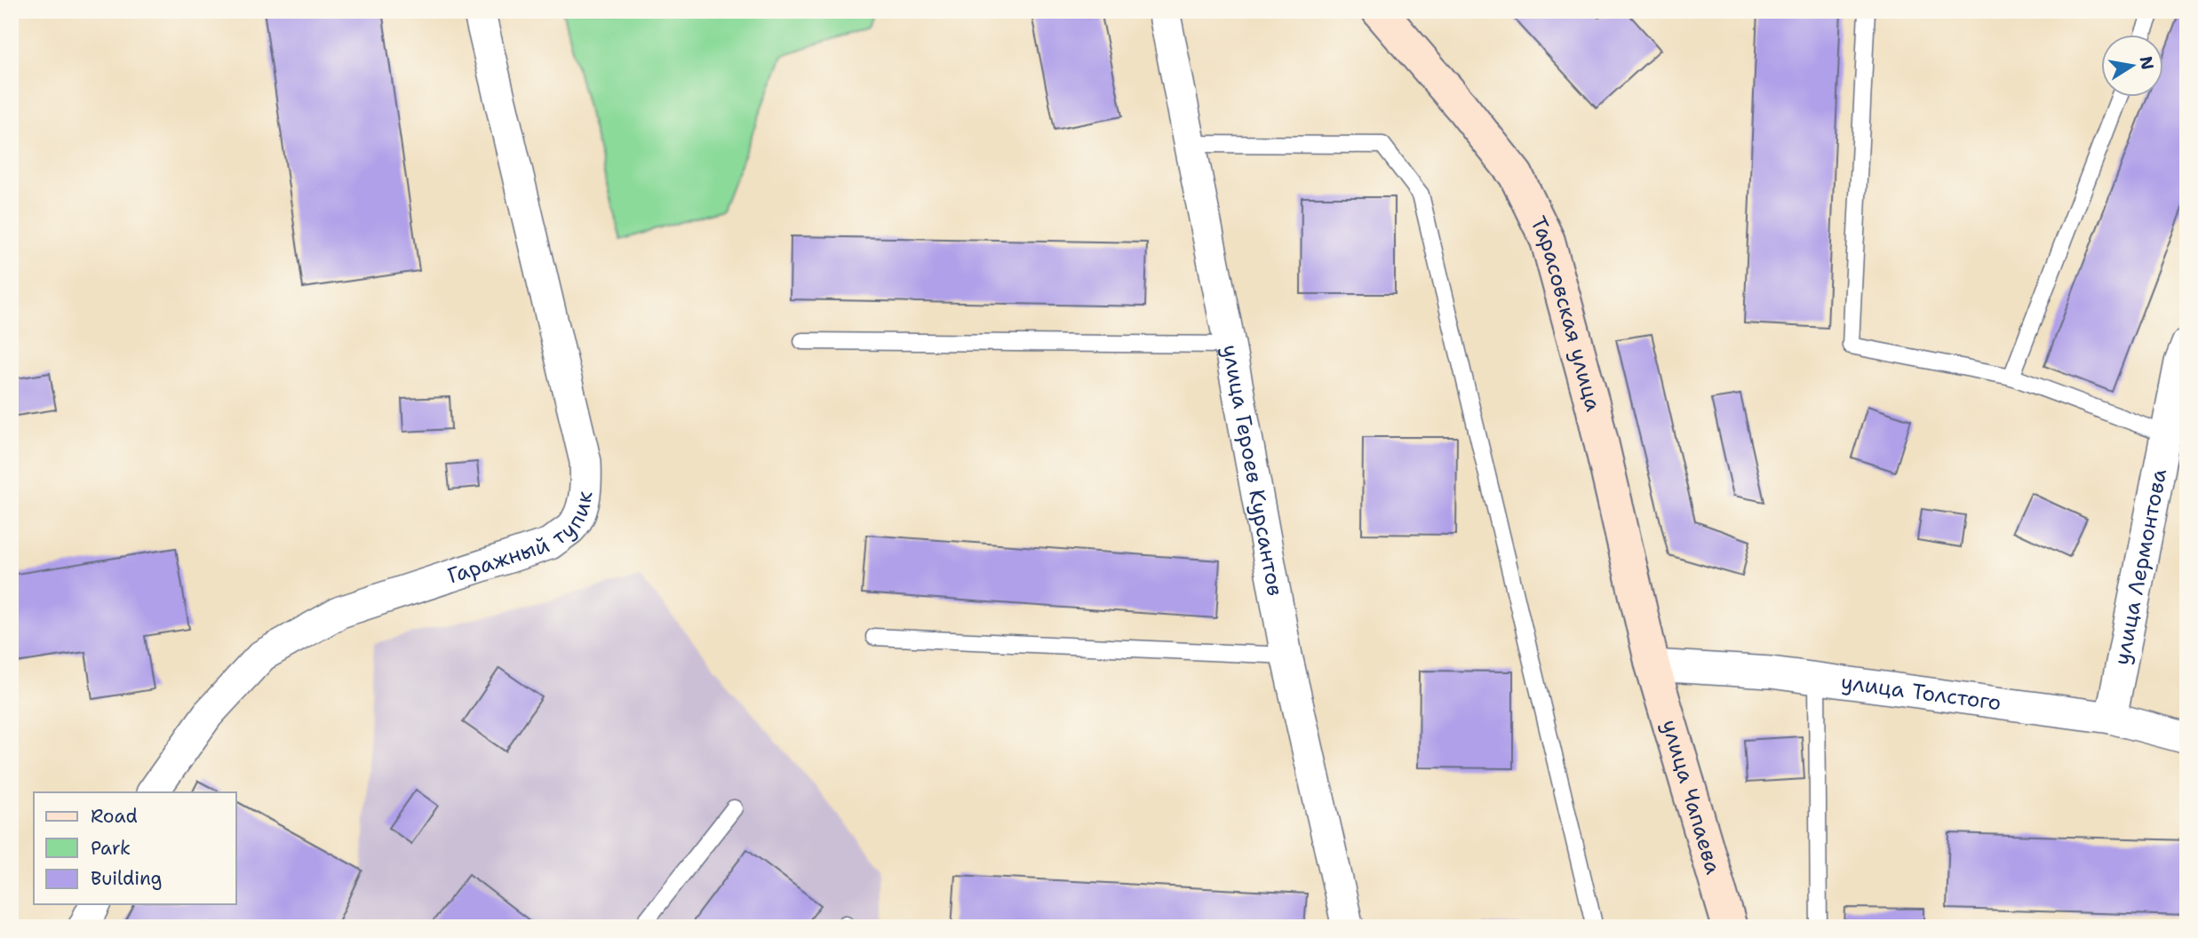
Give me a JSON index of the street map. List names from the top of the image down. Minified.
{"streets":{"street":["Тарасовская улица","улица Героев Курсантов","Гаражный тупик","улица Лермонтова","улица Толстого","улица Чапаева"]},"crossings":[["Тарасовская улица","улица Толстого"],["Тарасовская улица","улица Чапаева"],["улица Лермонтова","улица Толстого"],["улица Толстого","улица Чапаева"]],"legend":["Road","Park","Building"],"north":"right"}
